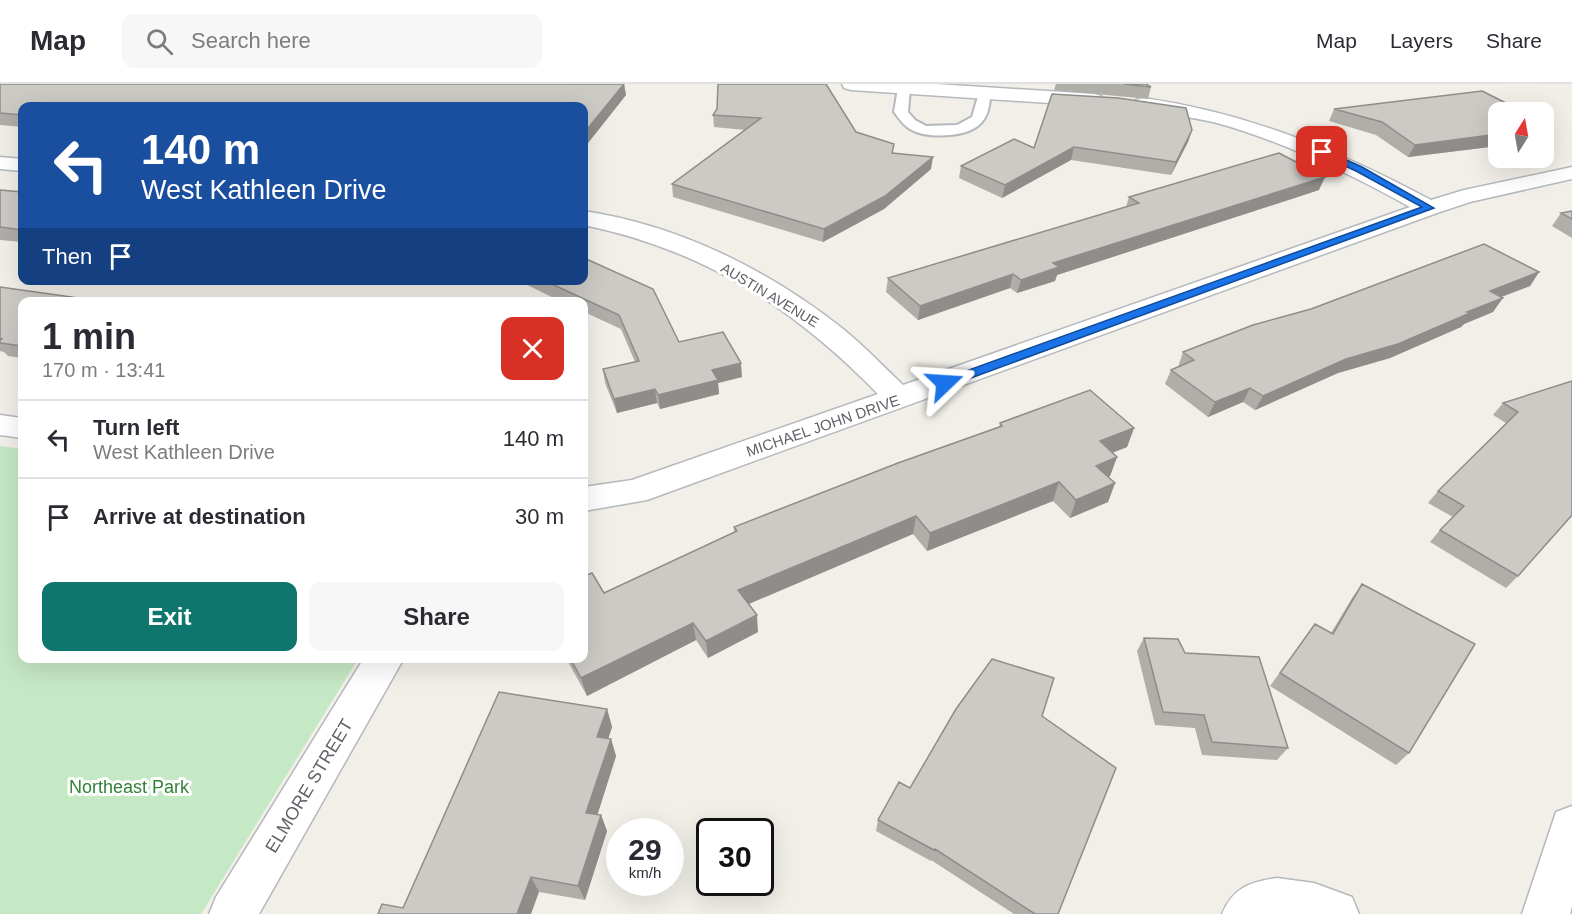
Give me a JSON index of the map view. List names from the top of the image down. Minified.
{"streets":{"street":["AUSTIN AVENUE","MICHAEL JOHN DRIVE","ELMORE STREET"]},"crossings":[["AUSTIN AVENUE","MICHAEL JOHN DRIVE"]],"parks":["Northeast Park"],"north":"top","page":{"header":"Map","search":"Search here","nav":["Map","Layers","Share"],"turn":["140 m","West Kathleen Drive"],"then":"Then","heading":["1 min","170 m · 13:41"],"list":[{"name":"Turn left","note":"West Kathleen Drive","value":"140 m"},{"name":"Arrive at destination","value":"30 m"}],"buttons":["Exit","Share"],"speed":"29 km/h","limit":"30"}}
